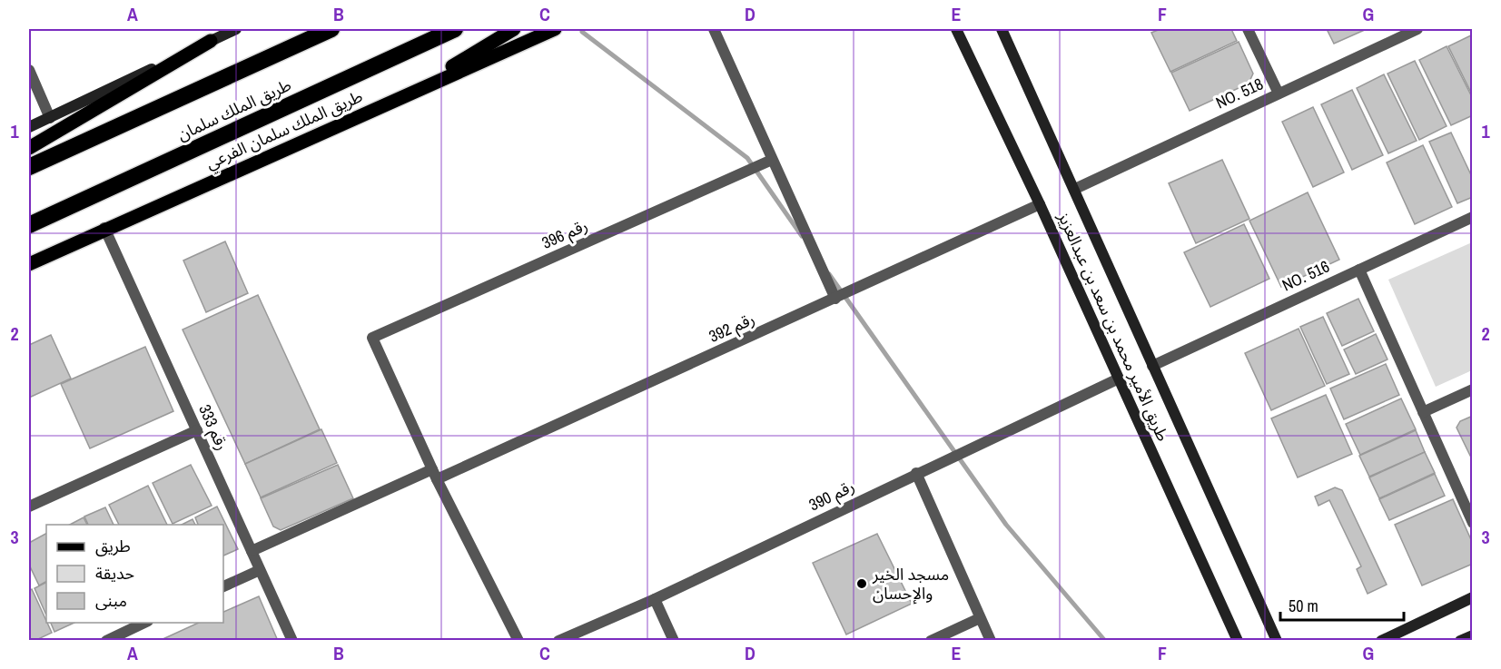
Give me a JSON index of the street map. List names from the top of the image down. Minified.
{"streets":{"highway":["طريق الملك سلمان"],"main road":["طريق الملك سلمان الفرعي","طريق الأمير محمد بن سعد بن عبدالعزيز"],"street":["NO. 518","رقم 396","NO. 516","رقم 392","رقم 333","رقم 390"]},"crossings":[["NO. 518","طريق الأمير محمد بن سعد بن عبدالعزيز"],["طريق الملك سلمان الفرعي","رقم 333"],["رقم 396","رقم 392"],["NO. 516","طريق الأمير محمد بن سعد بن عبدالعزيز"],["طريق الأمير محمد بن سعد بن عبدالعزيز","رقم 392"],["طريق الأمير محمد بن سعد بن عبدالعزيز","رقم 390"],["رقم 392","رقم 333"]],"places":["مسجد الخير والإحسان"],"legend":["طريق","حديقة","مبنى"],"scale_bar":"50 m","grid":{"columns":["A","B","C","D","E","F","G"],"rows":["1","2","3"]}}
